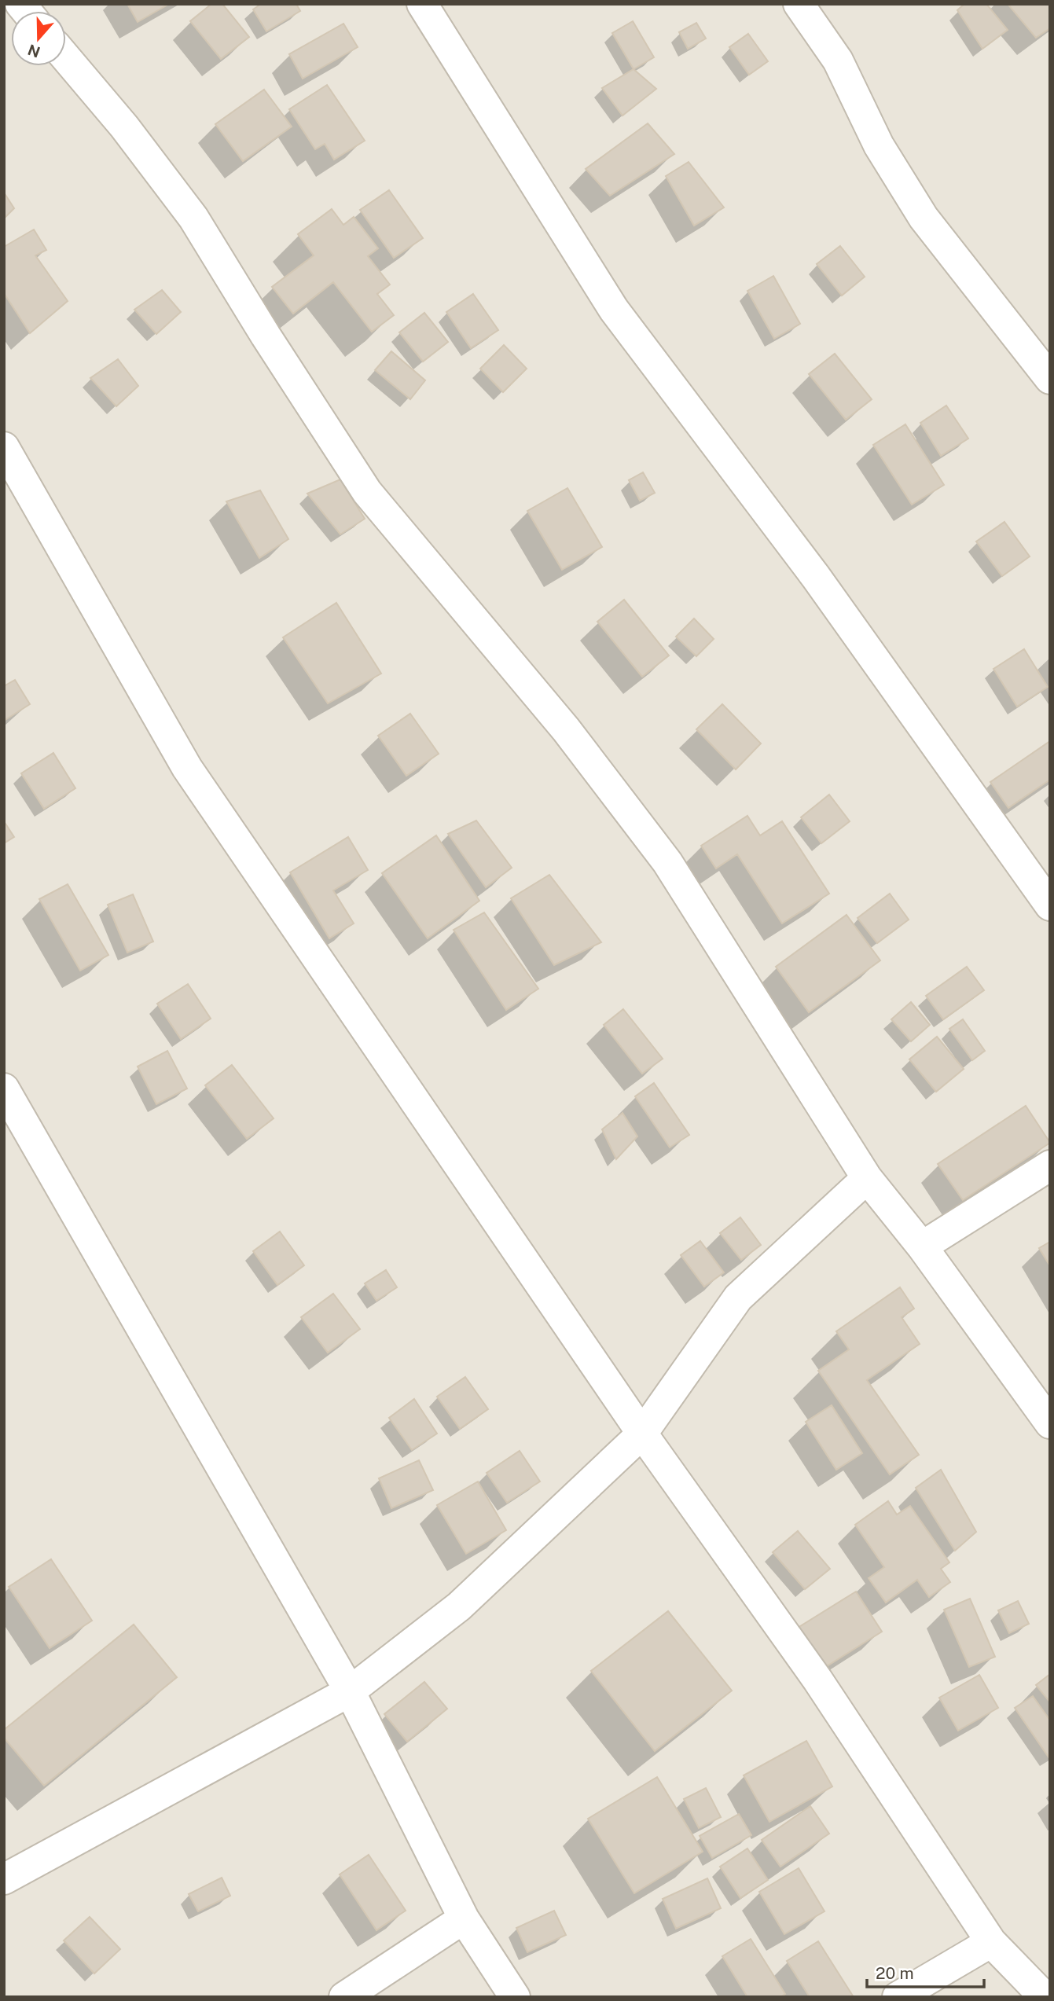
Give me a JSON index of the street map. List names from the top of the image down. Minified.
{"scale_bar":"20 m","north":"bottom"}
